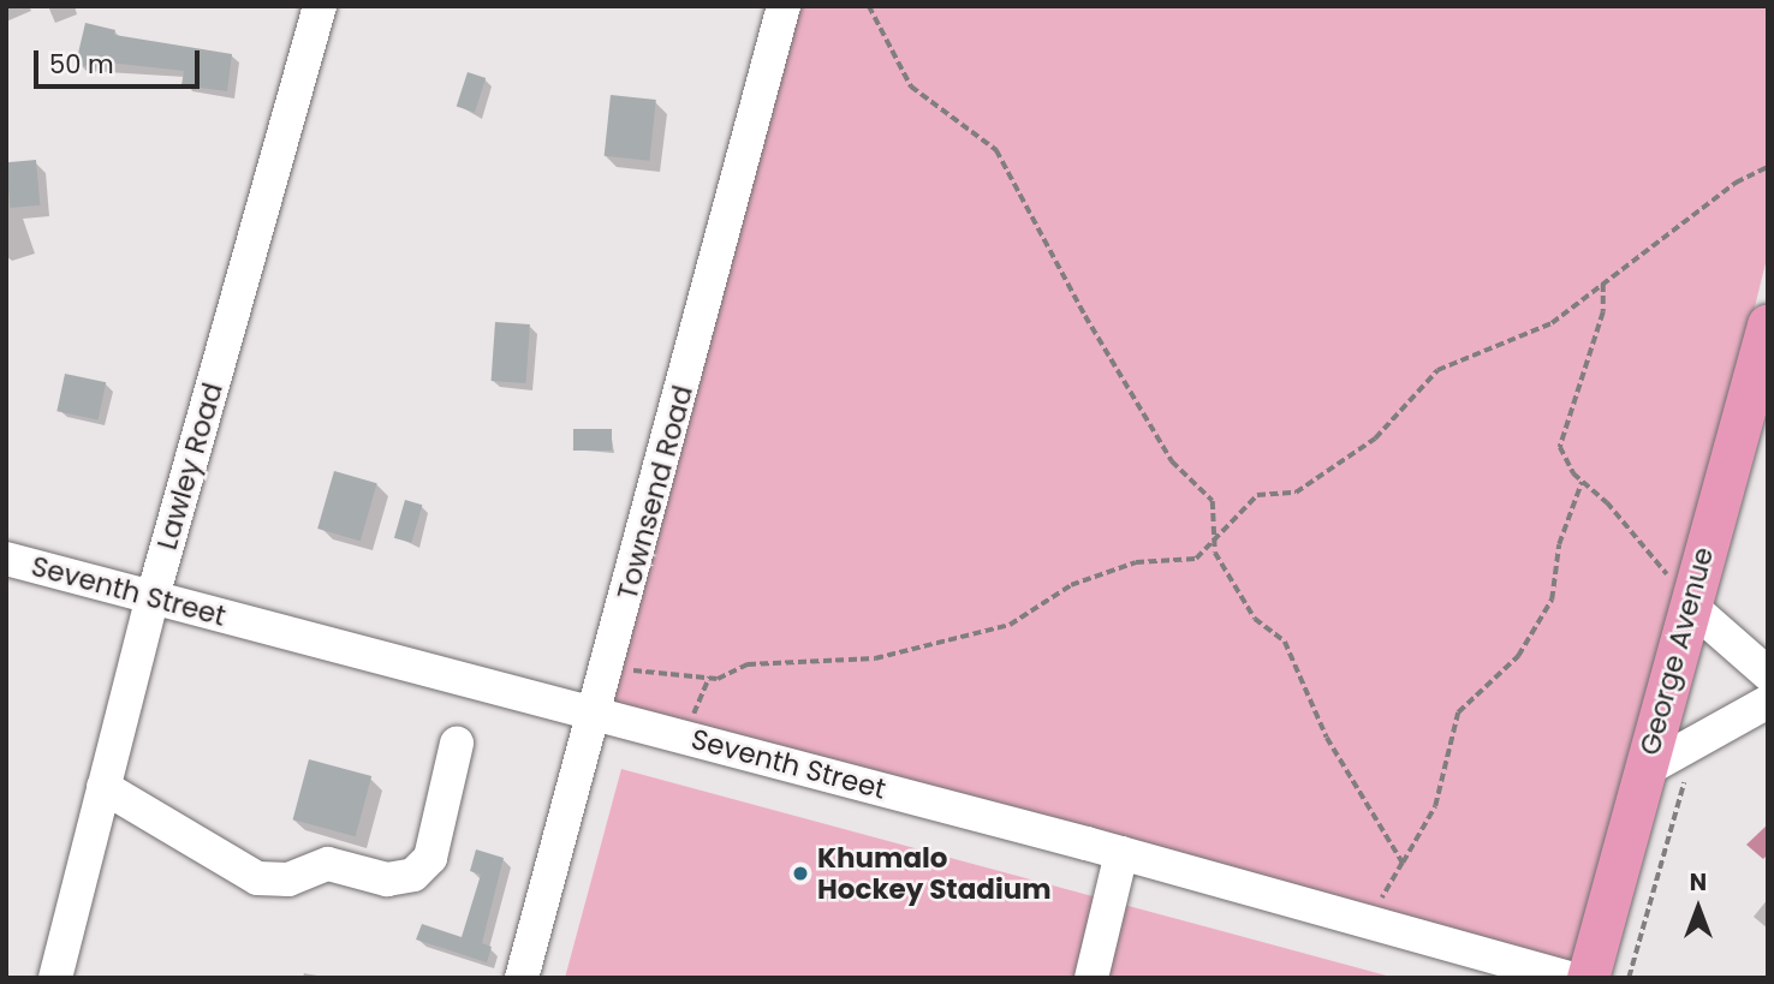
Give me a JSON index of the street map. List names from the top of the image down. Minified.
{"streets":{"main road":["George Avenue"],"street":["Lawley Road","Townsend Road","Seventh Street"]},"crossings":[["Lawley Road","Seventh Street"],["Townsend Road","Seventh Street"]],"places":["Khumalo Hockey Stadium"],"scale_bar":"50 m","north":"top"}
